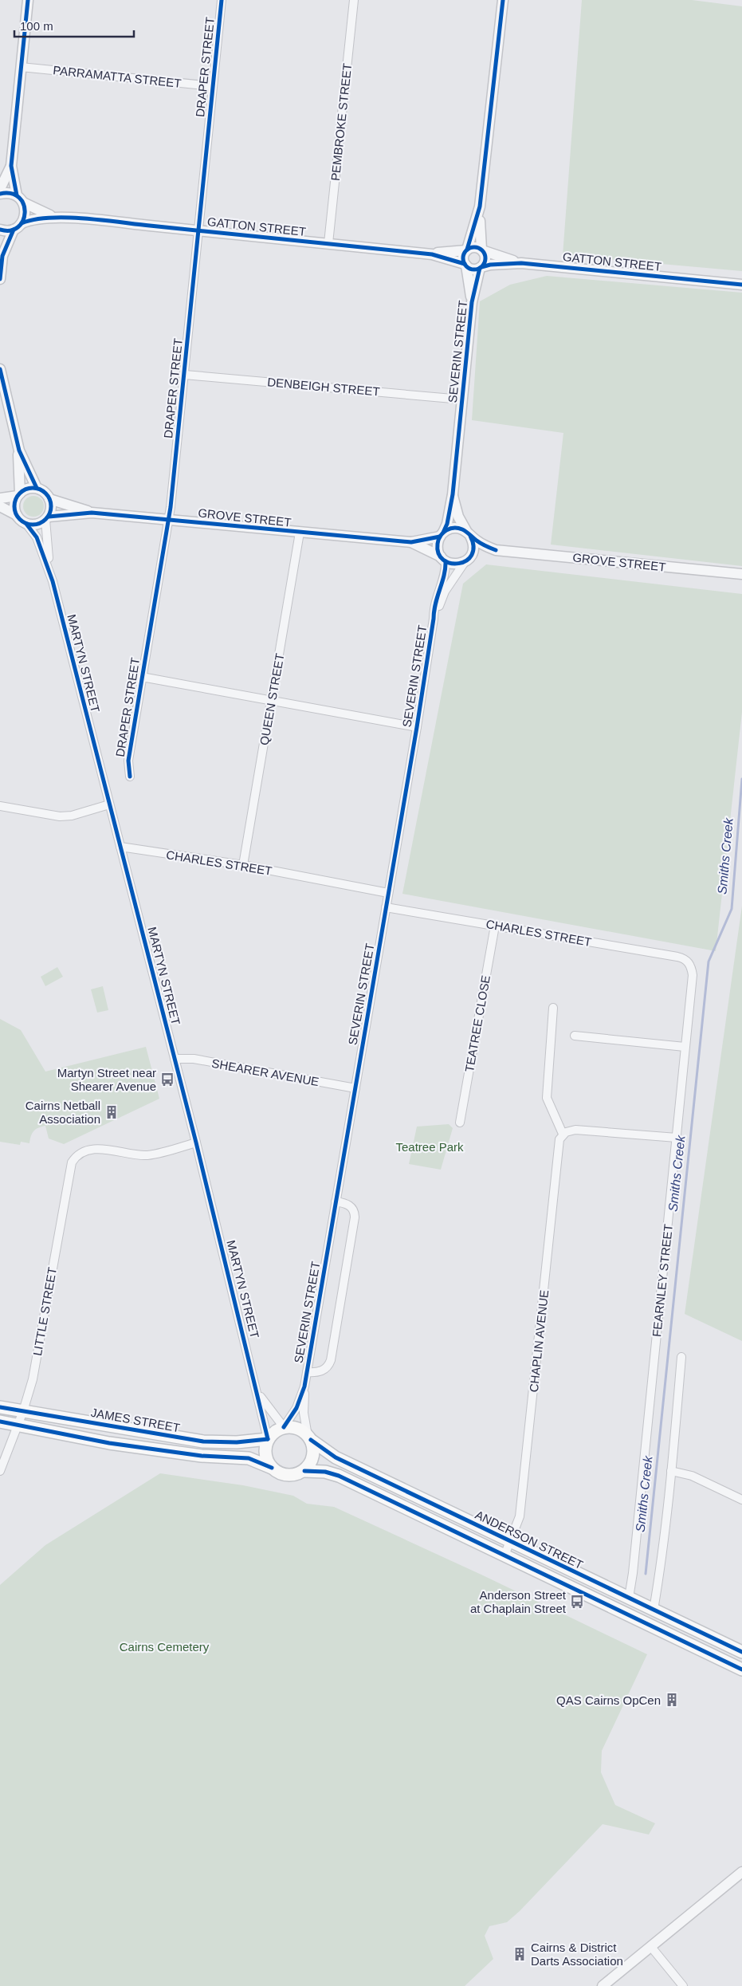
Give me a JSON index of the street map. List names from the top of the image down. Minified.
{"streets":{"main road":["JAMES STREET","ANDERSON STREET"],"street":["DRAPER STREET","PARRAMATTA STREET","PEMBROKE STREET","GATTON STREET","SEVERIN STREET","DENBEIGH STREET","GROVE STREET","MARTYN STREET","QUEEN STREET","CHARLES STREET","TEATREE CLOSE","SHEARER AVENUE","FEARNLEY STREET","LITTLE STREET","CHAPLIN AVENUE"]},"crossings":[["DRAPER STREET","PARRAMATTA STREET"],["DRAPER STREET","GATTON STREET"],["DRAPER STREET","DENBEIGH STREET"],["DRAPER STREET","GROVE STREET"],["PEMBROKE STREET","GATTON STREET"],["GATTON STREET","SEVERIN STREET"],["SEVERIN STREET","DENBEIGH STREET"],["SEVERIN STREET","GROVE STREET"],["SEVERIN STREET","MARTYN STREET"],["SEVERIN STREET","CHARLES STREET"],["SEVERIN STREET","SHEARER AVENUE"],["SEVERIN STREET","JAMES STREET"],["SEVERIN STREET","ANDERSON STREET"],["GROVE STREET","MARTYN STREET"],["GROVE STREET","QUEEN STREET"],["MARTYN STREET","CHARLES STREET"],["MARTYN STREET","SHEARER AVENUE"],["MARTYN STREET","LITTLE STREET"],["MARTYN STREET","JAMES STREET"],["MARTYN STREET","ANDERSON STREET"],["QUEEN STREET","CHARLES STREET"],["CHARLES STREET","TEATREE CLOSE"],["CHARLES STREET","FEARNLEY STREET"],["FEARNLEY STREET","ANDERSON STREET"],["LITTLE STREET","JAMES STREET"],["CHAPLIN AVENUE","ANDERSON STREET"],["JAMES STREET","ANDERSON STREET"]],"water":["Smiths Creek"],"parks":["Teatree Park","Cairns Cemetery"],"places":{"bus stop":["Martyn Street near Shearer Avenue","Anderson Street at Chaplain Street"],"building":["Cairns Netball Association","QAS Cairns OpCen","Cairns & District Darts Association"]},"scale_bar":"100 m"}
